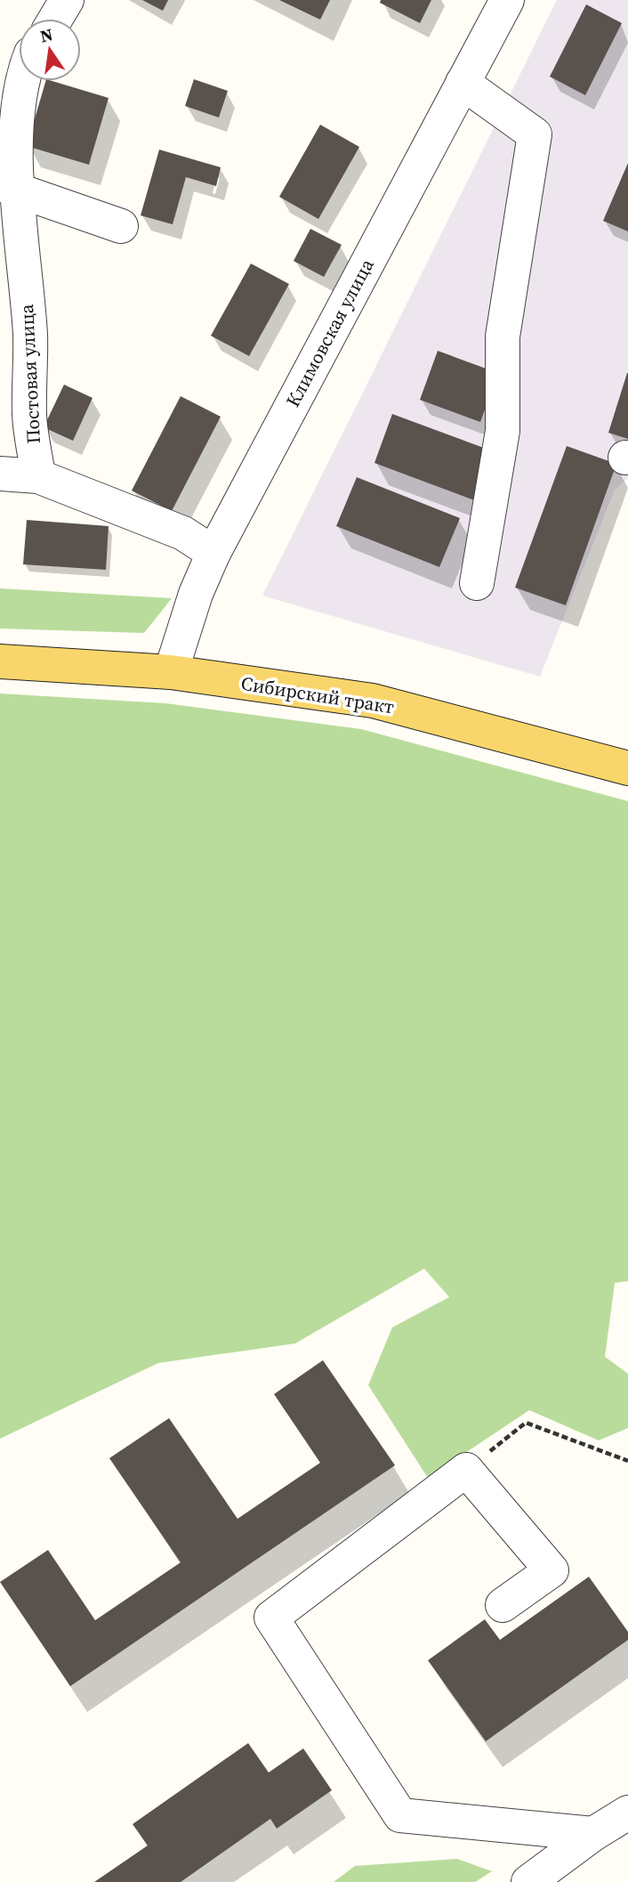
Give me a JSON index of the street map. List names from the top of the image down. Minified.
{"streets":{"main road":["Сибирский тракт"],"street":["Климовская улица","Постовая улица"]},"crossings":[["Климовская улица","Сибирский тракт"]],"north":"top"}
